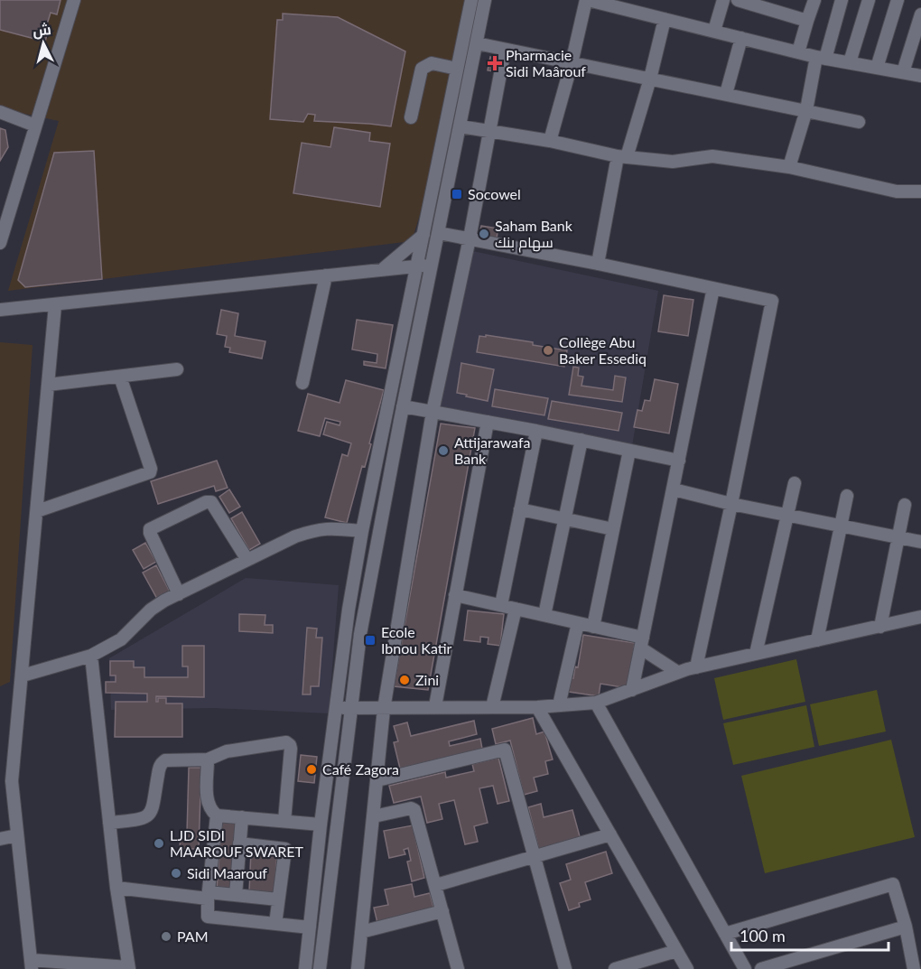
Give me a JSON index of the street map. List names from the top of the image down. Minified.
{"places":{"health":["Pharmacie Sidi Maârouf"],"transit":["Socowel","Ecole Ibnou Katir"],"other":["Saham Bank سهام بنك","Collège Abu Baker Essediq","Attijarawafa Bank","Zini","Café Zagora","LJD SIDI MAAROUF SWARET","Sidi Maarouf","PAM"]},"scale_bar":"100 m","north":"top"}
